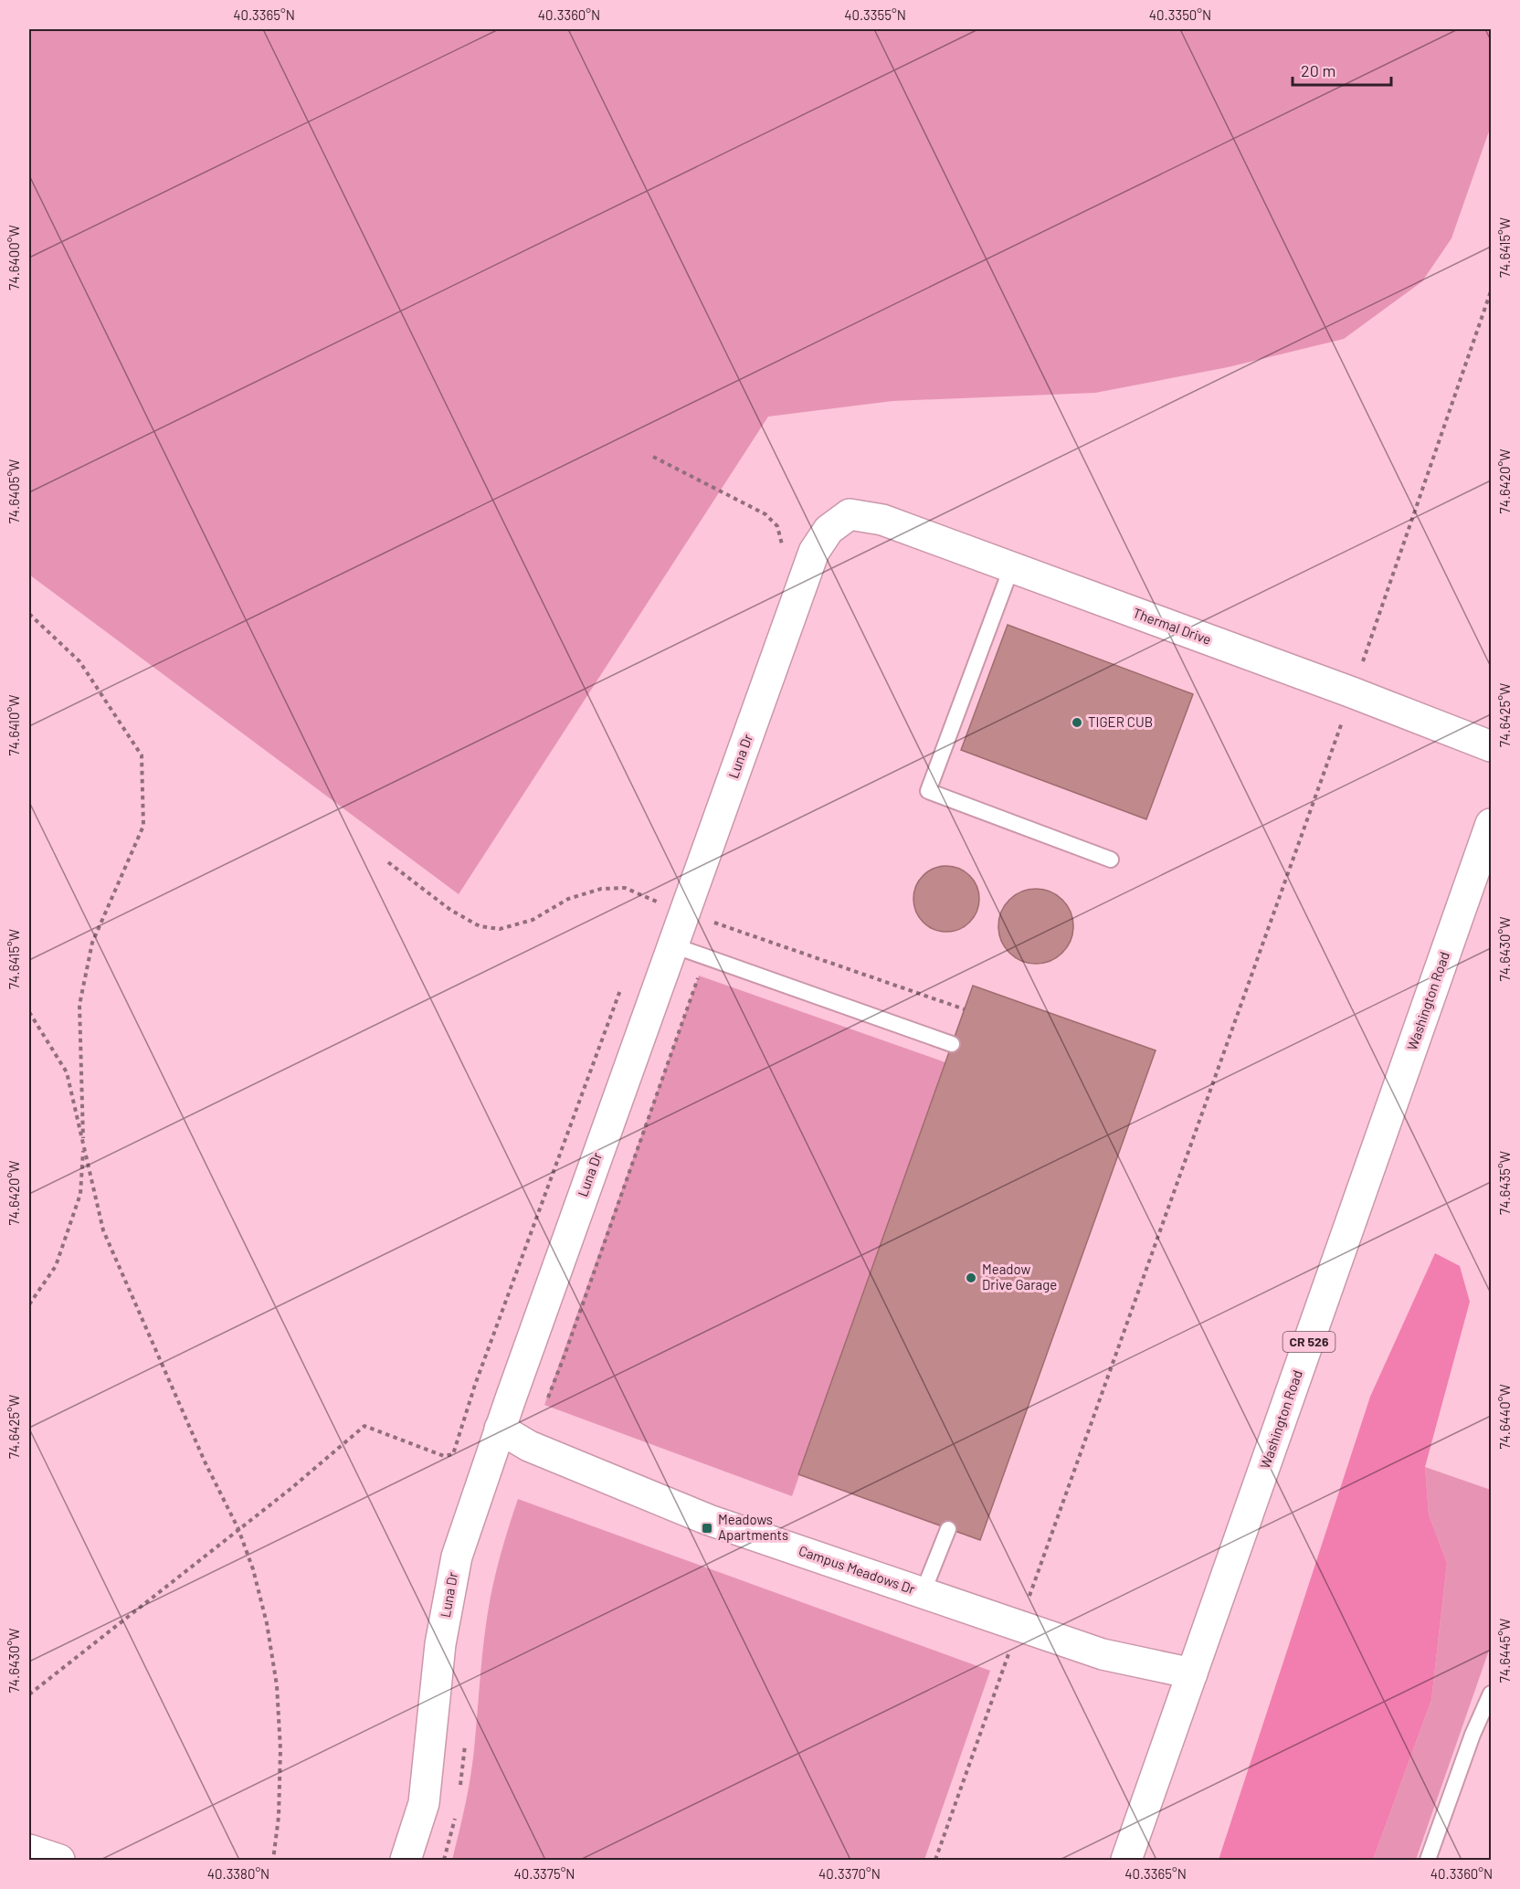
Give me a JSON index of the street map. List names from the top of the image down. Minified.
{"streets":{"street":["Thermal Drive","Luna Dr","Washington Road","CR 526","Campus Meadows Dr"]},"crossings":[["Thermal Drive","Luna Dr"],["Luna Dr","Campus Meadows Dr"],["Washington Road","Campus Meadows Dr"]],"places":{"other":["TIGER CUB","Meadow Drive Garage"],"transit":["Meadows Apartments"]},"scale_bar":"20 m","coordinates":["40.3365°N","40.3360°N","40.3355°N","40.3350°N","74.6415°W","74.6400°W","74.6420°W","74.6405°W","74.6425°W","74.6410°W","74.6430°W","74.6435°W","74.6440°W","74.6445°W","40.3380°N","40.3375°N","40.3370°N"]}
